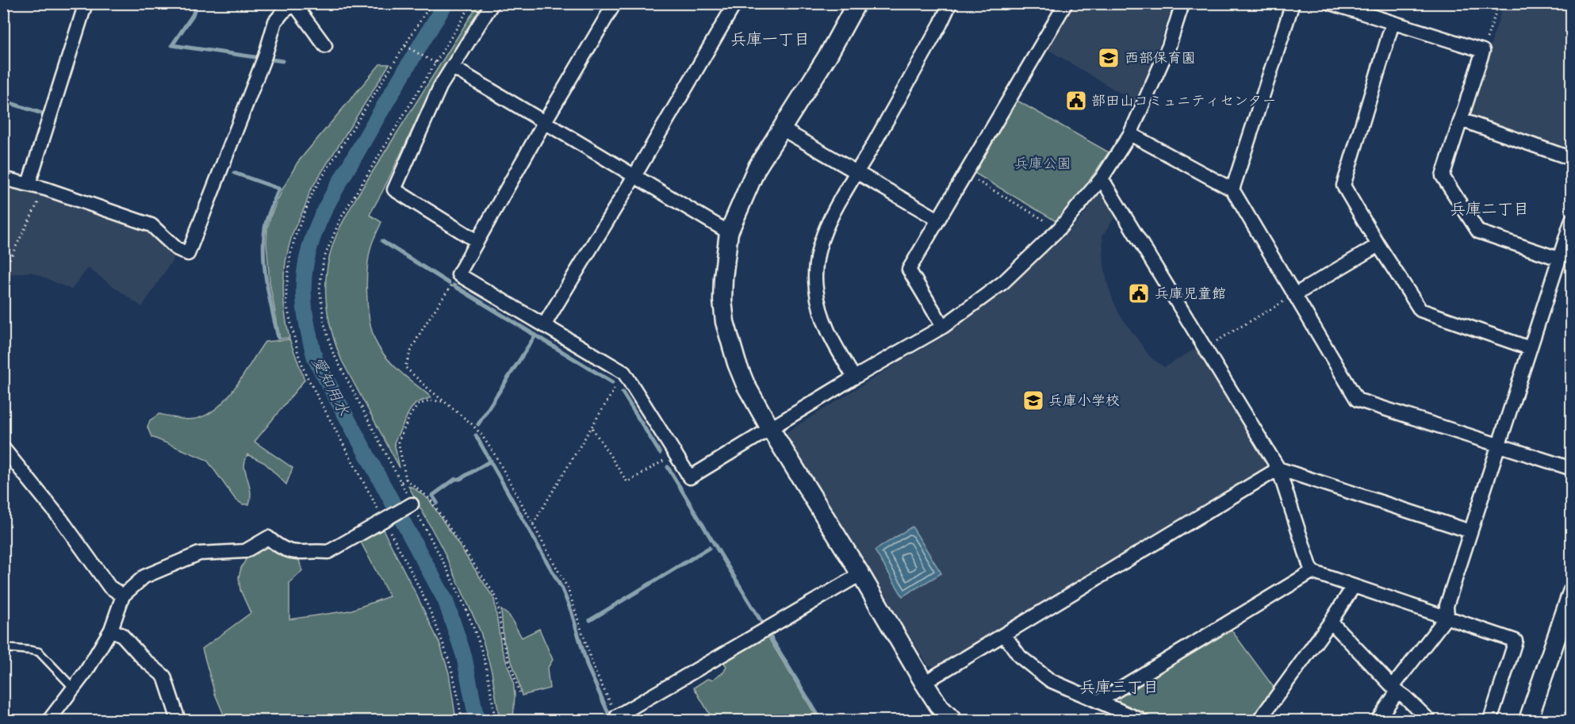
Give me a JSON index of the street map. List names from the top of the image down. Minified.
{"districts":["兵庫一丁目","兵庫二丁目","兵庫三丁目"],"water":["愛知用水"],"parks":["兵庫公園"],"places":{"school or university":["西部保育園","兵庫小学校"],"public building":["部田山コミュニティセンター","兵庫児童館"]}}
